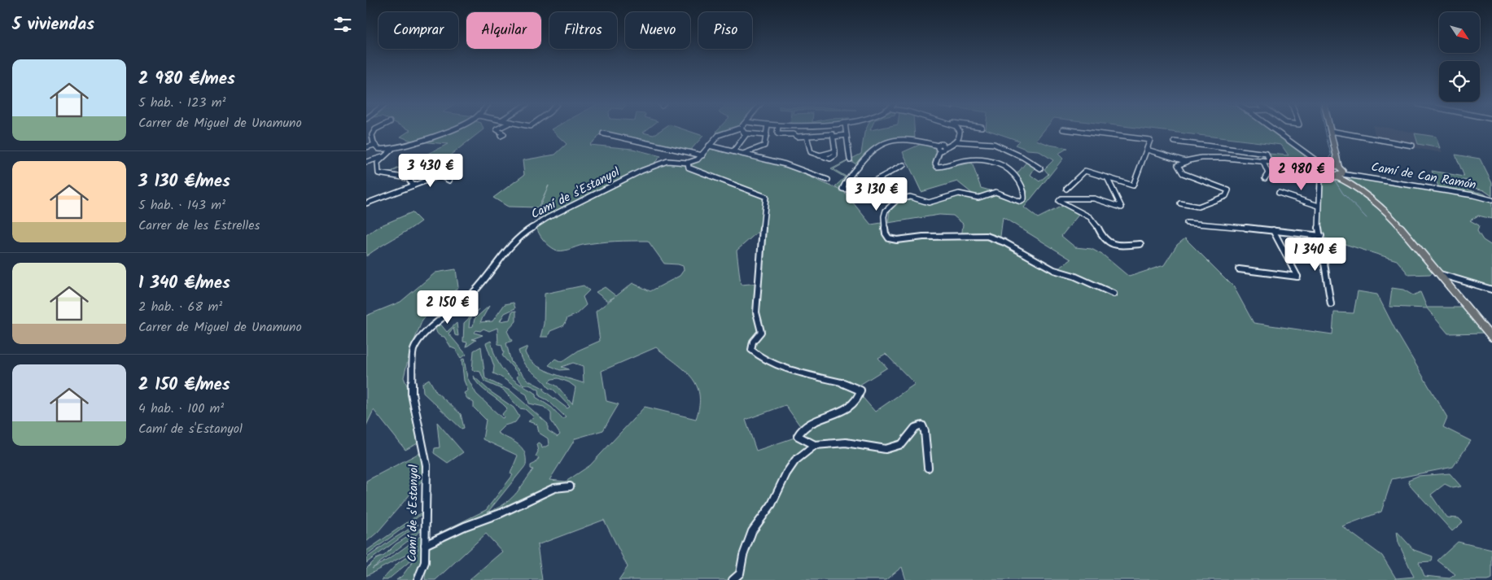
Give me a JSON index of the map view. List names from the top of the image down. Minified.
{"streets":{"street":["Camí de Can Ramón","Camí de s'Estanyol"]},"north":"bottom right","page":{"heading":"5 viviendas","chip":["Comprar","Alquilar","Filtros","Nuevo","Piso"],"list":[{"name":"2 980 €/mes","note":"5 hab. · 123 m² · Carrer de Miguel de Unamuno"},{"name":"3 130 €/mes","note":"5 hab. · 143 m² · Carrer de les Estrelles"},{"name":"1 340 €/mes","note":"2 hab. · 68 m² · Carrer de Miguel de Unamuno"},{"name":"2 150 €/mes","note":"4 hab. · 100 m² · Camí de s'Estanyol"}],"price":["3 430 €","2 980 €","3 130 €","1 340 €","2 150 €"]}}
